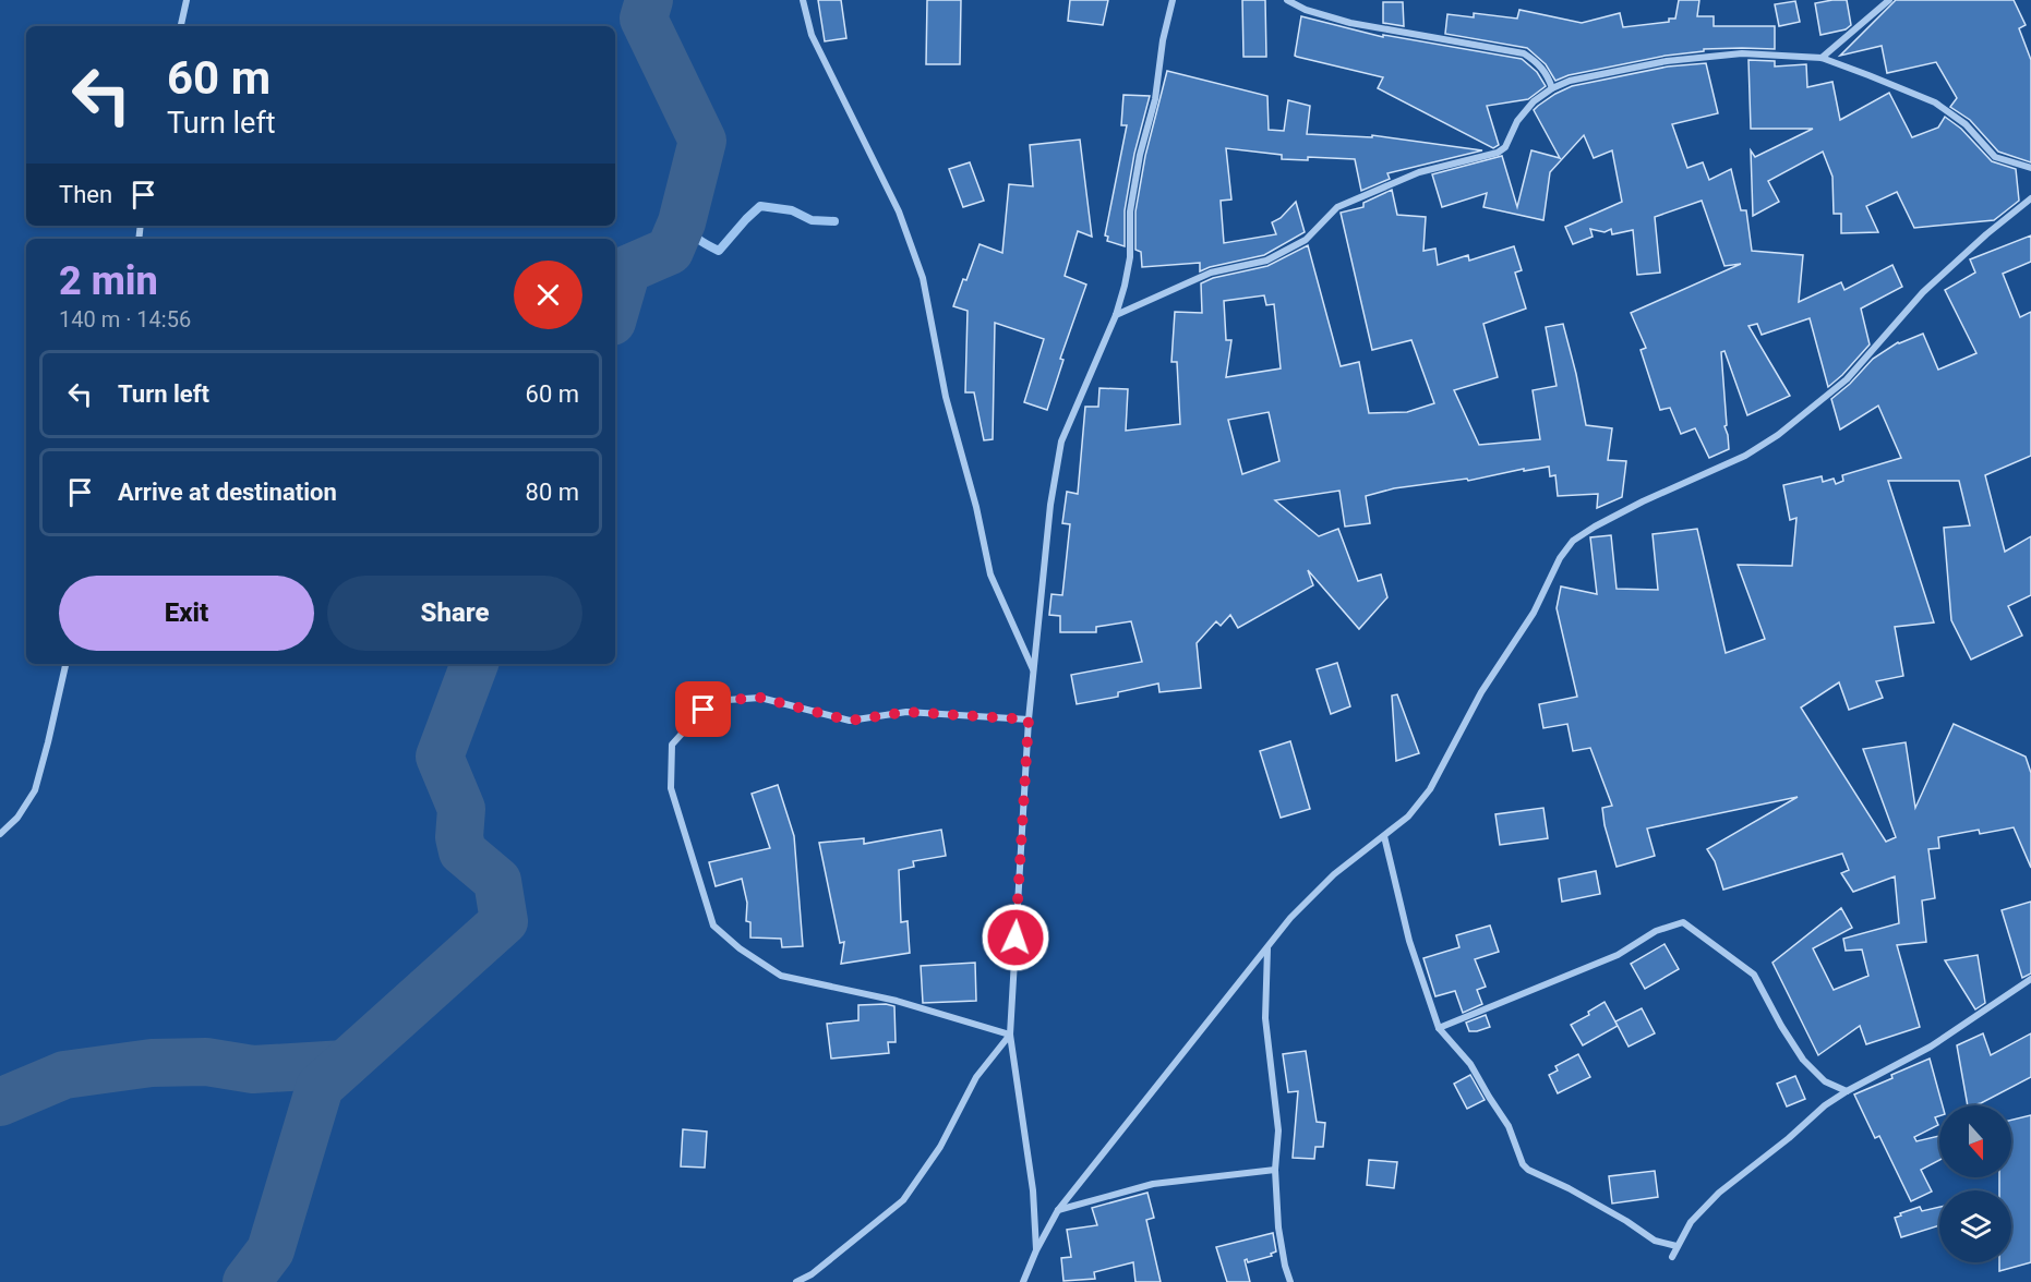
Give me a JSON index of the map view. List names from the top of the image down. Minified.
{"north":"bottom","page":{"turn":["60 m","Turn left"],"then":"Then","heading":["2 min","140 m · 14:56"],"list":[{"name":"Turn left","value":"60 m"},{"name":"Arrive at destination","value":"80 m"}],"buttons":["Exit","Share"]}}
